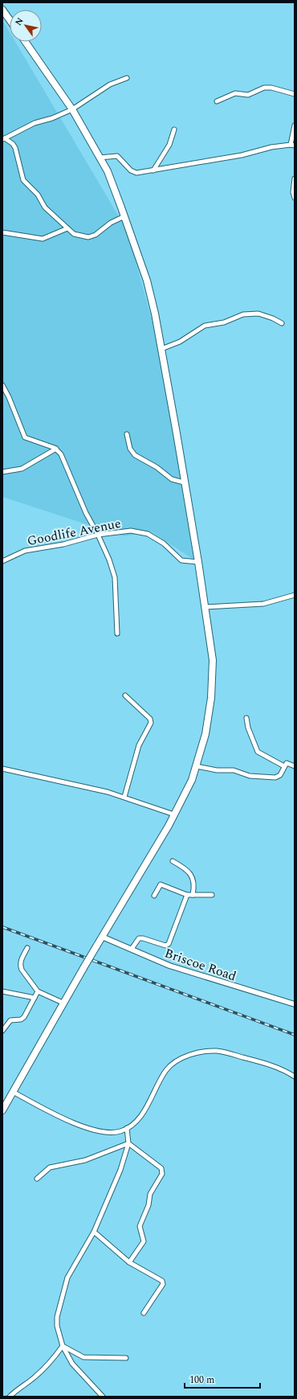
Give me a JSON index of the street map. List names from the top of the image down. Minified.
{"streets":{"street":["Goodlife Avenue","Briscoe Road"]},"scale_bar":"100 m","north":"top left"}
